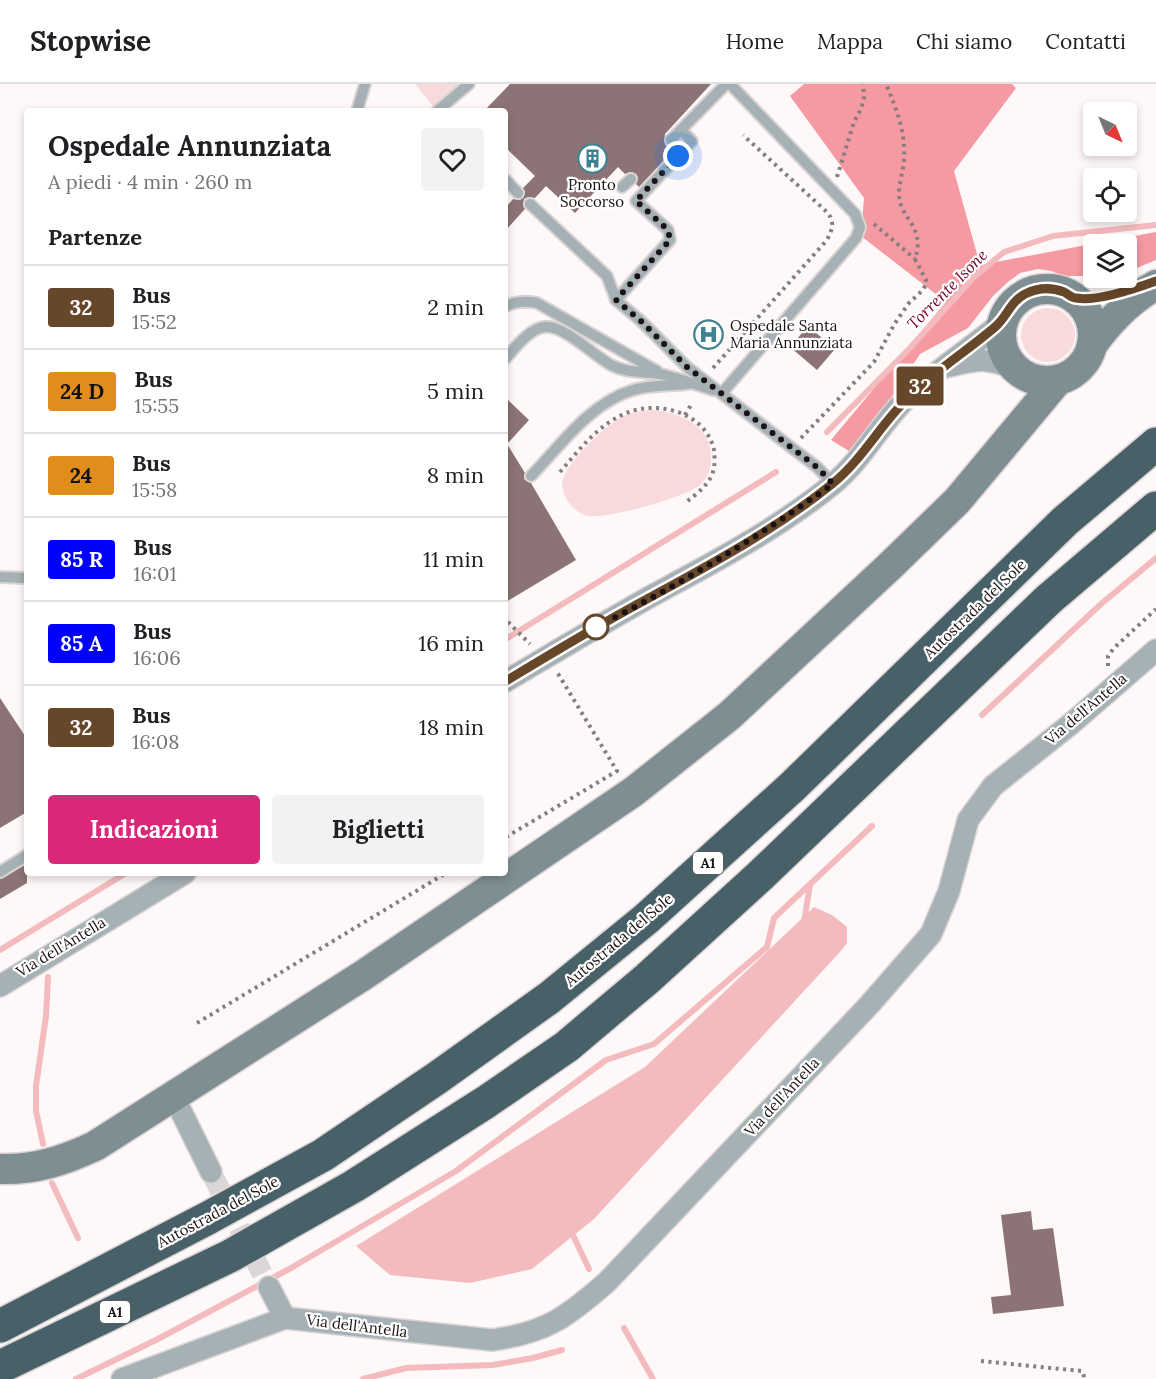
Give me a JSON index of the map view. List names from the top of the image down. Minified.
{"streets":{"highway":["Autostrada del Sole","A1"],"street":["Via dell'Antella"]},"water":["Torrente Isone"],"places":{"building":["Pronto Soccorso"],"hospital":["Ospedale Santa Maria Annunziata"]},"lines":["bus line 32"],"north":"bottom right","page":{"header":"Stopwise","nav":["Home","Mappa","Chi siamo","Contatti"],"on_map":"32","heading":[["Ospedale Annunziata","A piedi · 4 min · 260 m"],"Partenze"],"list":[{"mark":"32","name":"Bus","note":"15:52","value":"2 min"},{"mark":"24 D","name":"Bus","note":"15:55","value":"5 min"},{"mark":"24","name":"Bus","note":"15:58","value":"8 min"},{"mark":"85 R","name":"Bus","note":"16:01","value":"11 min"},{"mark":"85 A","name":"Bus","note":"16:06","value":"16 min"},{"mark":"32","name":"Bus","note":"16:08","value":"18 min"}],"buttons":["Indicazioni","Biglietti"]}}
